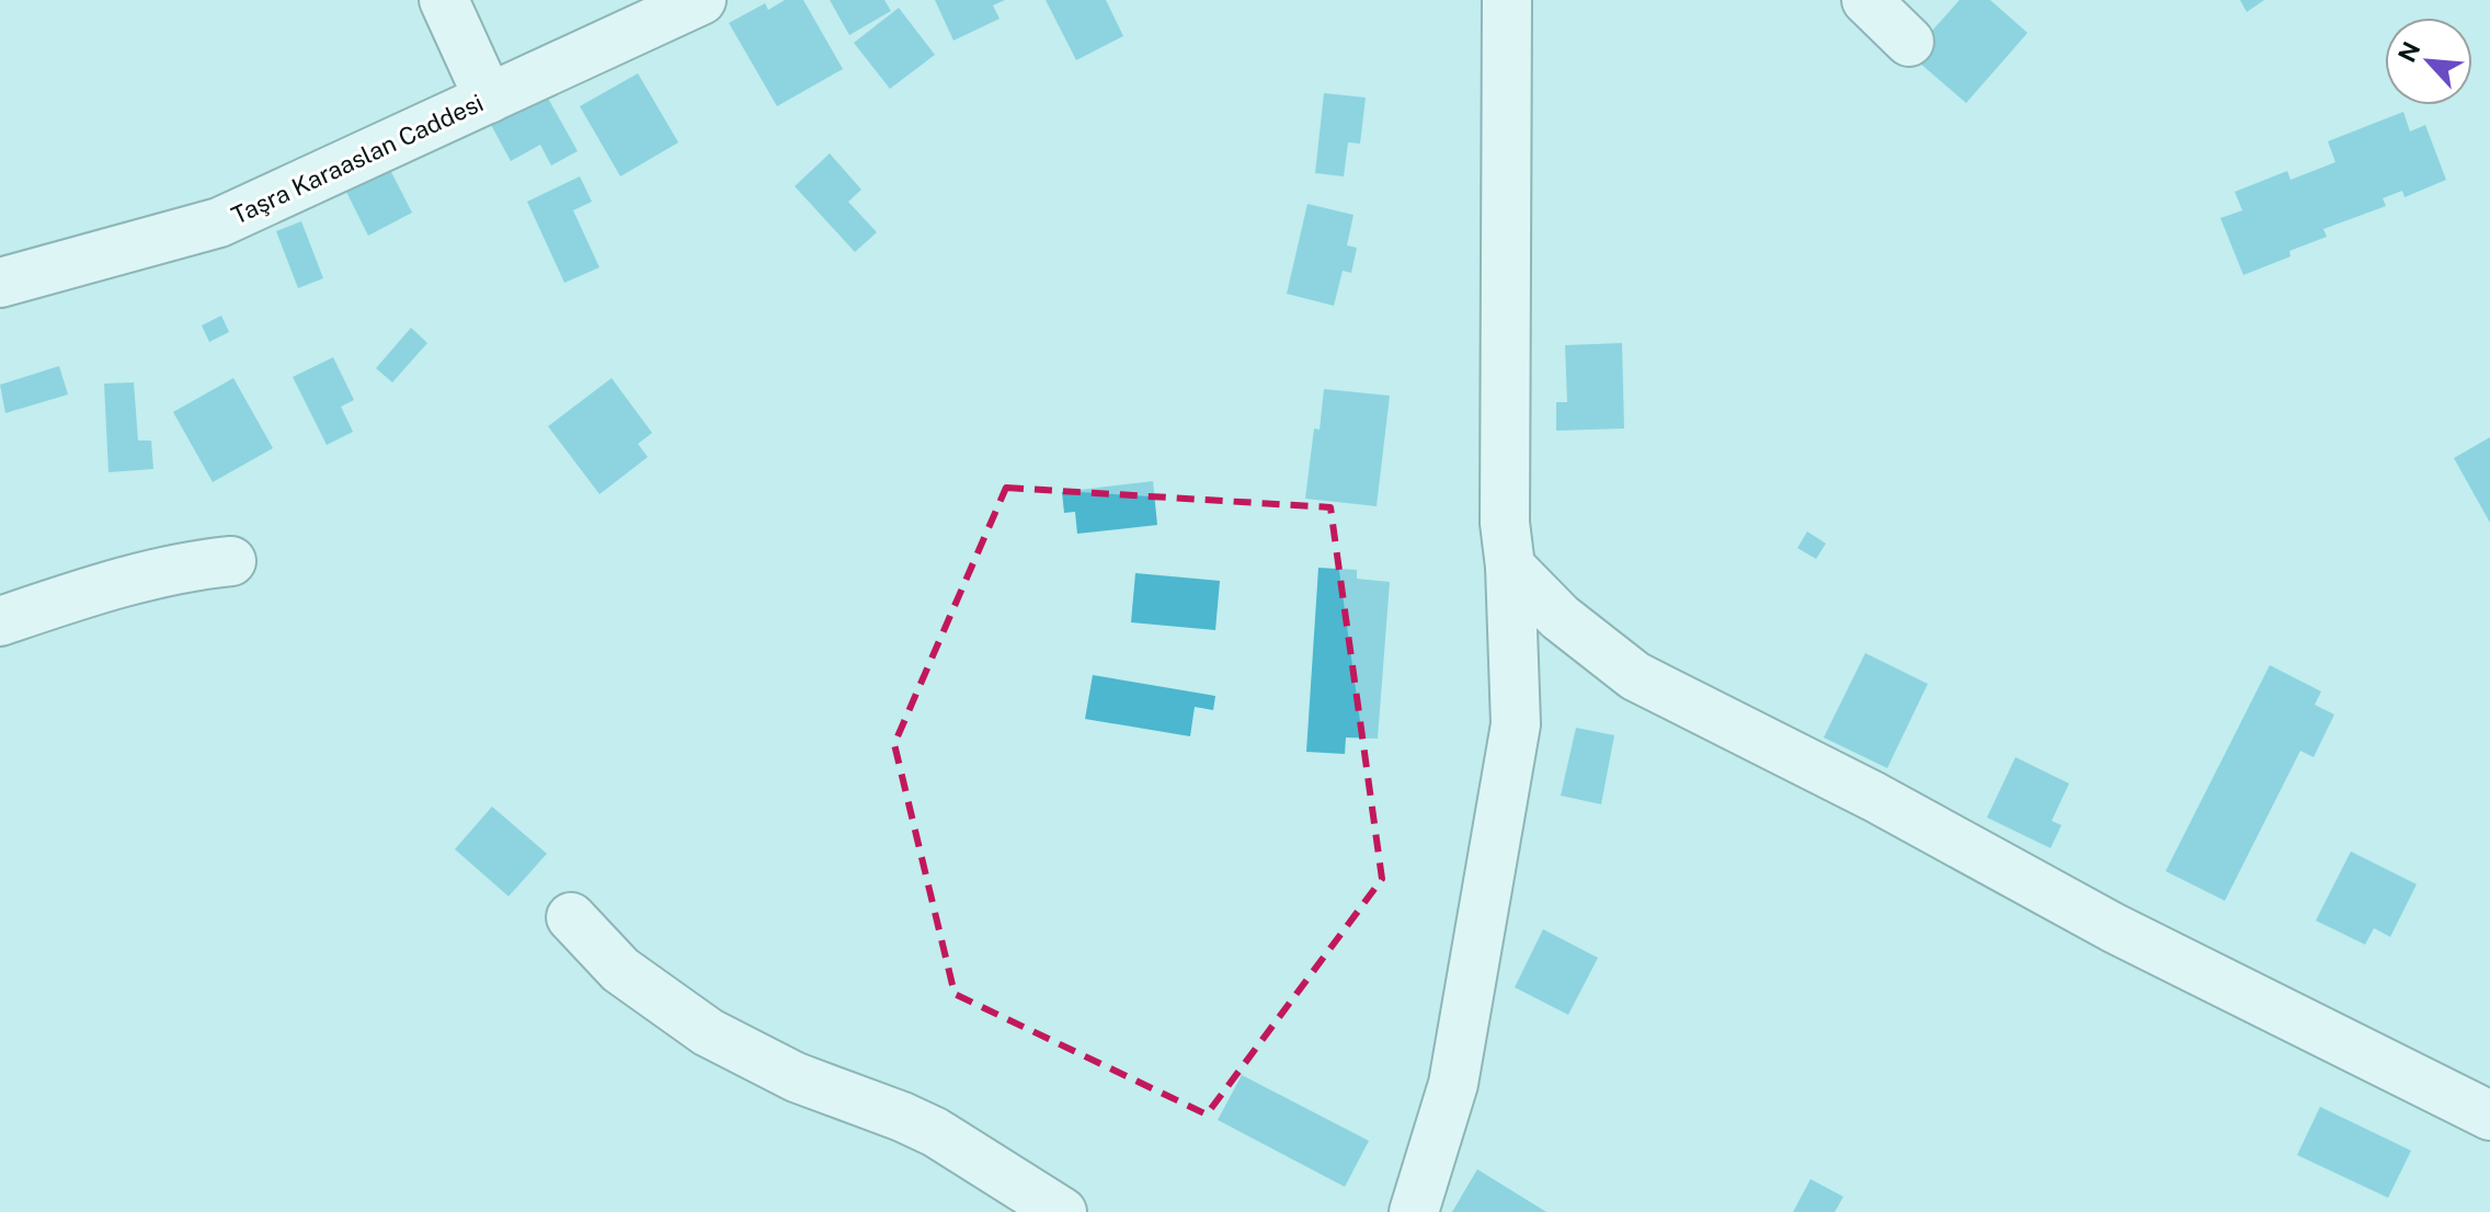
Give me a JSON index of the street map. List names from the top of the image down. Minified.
{"streets":{"street":["Taşra Karaaslan Caddesi"]},"north":"top left"}
